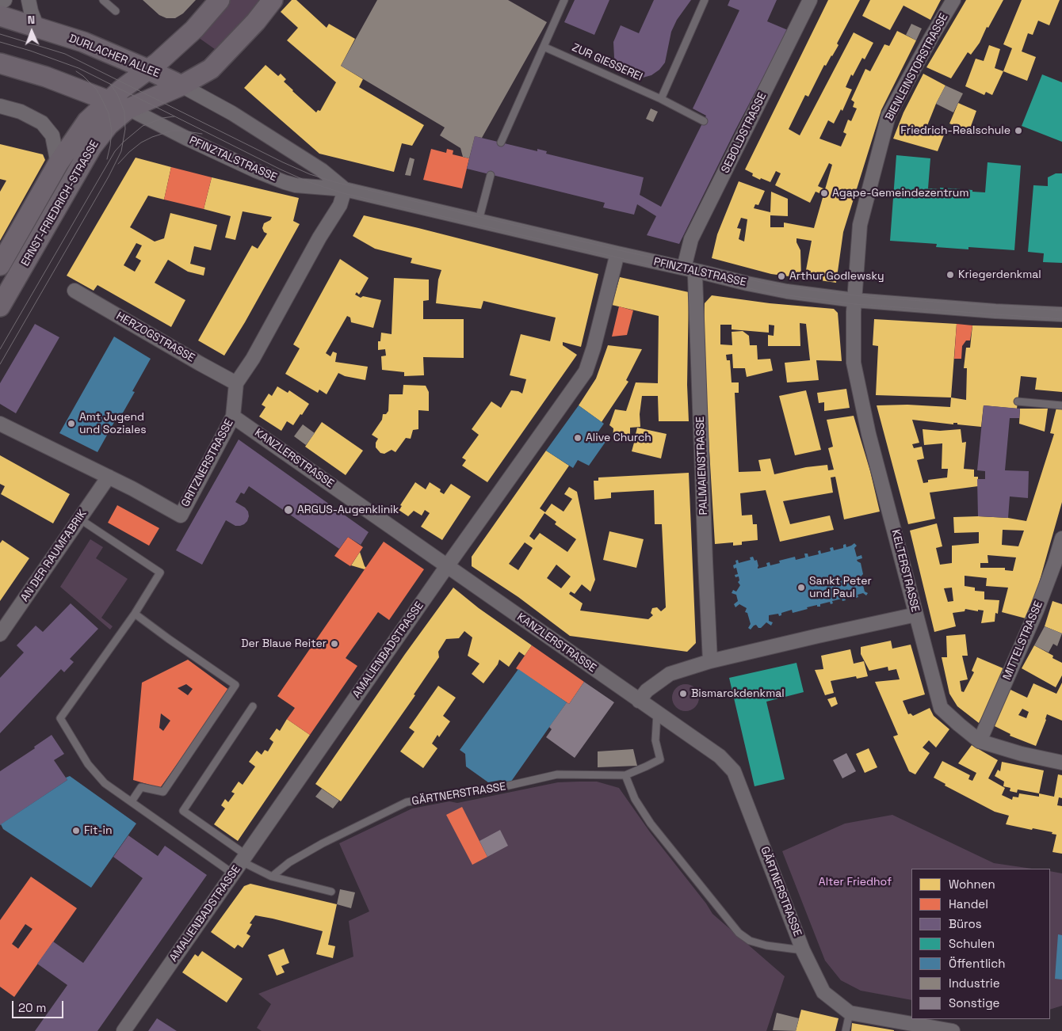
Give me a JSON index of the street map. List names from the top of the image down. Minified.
{"streets":{"main road":["DURLACHER ALLEE","ERNST-FRIEDRICH-STRASSE"],"street":["BIENLEINSTORSTRASSE","SEBOLDSTRASSE","PFINZTALSTRASSE","HERZOGSTRASSE","KANZLERSTRASSE","GRITZNERSTRASSE","PALMAIENSTRASSE","AN DER RAUMFABRIK","KELTERSTRASSE","MITTELSTRASSE","AMALIENBADSTRASSE","GÄRTNERSTRASSE"],"lane":["ZUR GIESSEREI"]},"crossings":[["DURLACHER ALLEE","PFINZTALSTRASSE"],["DURLACHER ALLEE","ERNST-FRIEDRICH-STRASSE"],["BIENLEINSTORSTRASSE","PFINZTALSTRASSE"],["BIENLEINSTORSTRASSE","KELTERSTRASSE"],["SEBOLDSTRASSE","PFINZTALSTRASSE"],["SEBOLDSTRASSE","PALMAIENSTRASSE"],["PFINZTALSTRASSE","ERNST-FRIEDRICH-STRASSE"],["PFINZTALSTRASSE","GRITZNERSTRASSE"],["PFINZTALSTRASSE","PALMAIENSTRASSE"],["PFINZTALSTRASSE","KELTERSTRASSE"],["PFINZTALSTRASSE","AMALIENBADSTRASSE"],["HERZOGSTRASSE","GRITZNERSTRASSE"],["KANZLERSTRASSE","GRITZNERSTRASSE"],["KANZLERSTRASSE","AMALIENBADSTRASSE"],["KANZLERSTRASSE","GÄRTNERSTRASSE"],["GRITZNERSTRASSE","AN DER RAUMFABRIK"],["KELTERSTRASSE","MITTELSTRASSE"]],"parks":["Alter Friedhof"],"places":["Friedrich-Realschule","Agape-Gemeindezentrum","Kriegerdenkmal","Arthur Godlewsky","Amt Jugend und Soziales","Alive Church","ARGUS-Augenklinik","Sankt Peter und Paul","Der Blaue Reiter","Bismarckdenkmal","Fit-in"],"legend":["Wohnen","Handel","Büros","Schulen","Öffentlich","Industrie","Sonstige"],"scale_bar":"20 m","north":"top"}
